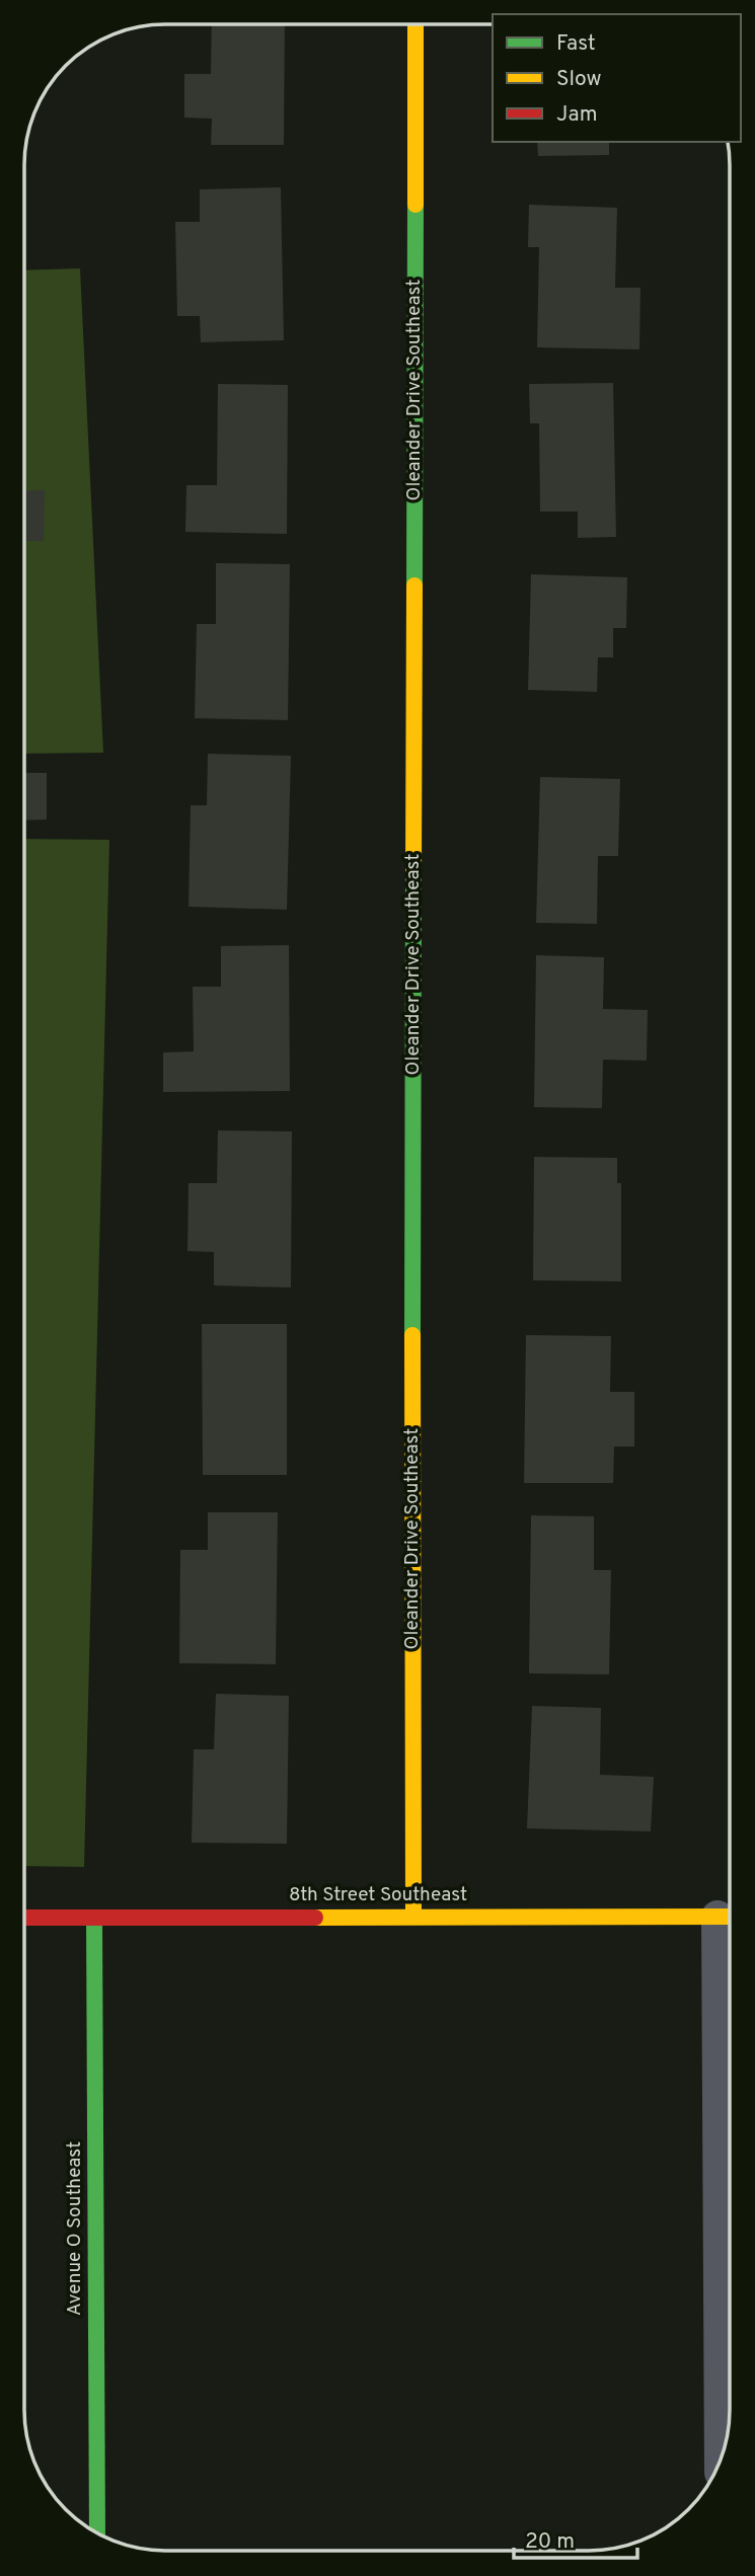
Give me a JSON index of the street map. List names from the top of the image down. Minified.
{"streets":{"street":["Oleander Drive Southeast","8th Street Southeast","Avenue O Southeast"]},"crossings":[["Oleander Drive Southeast","8th Street Southeast"],["8th Street Southeast","Avenue O Southeast"]],"legend":["Fast","Slow","Jam"],"scale_bar":"20 m"}
